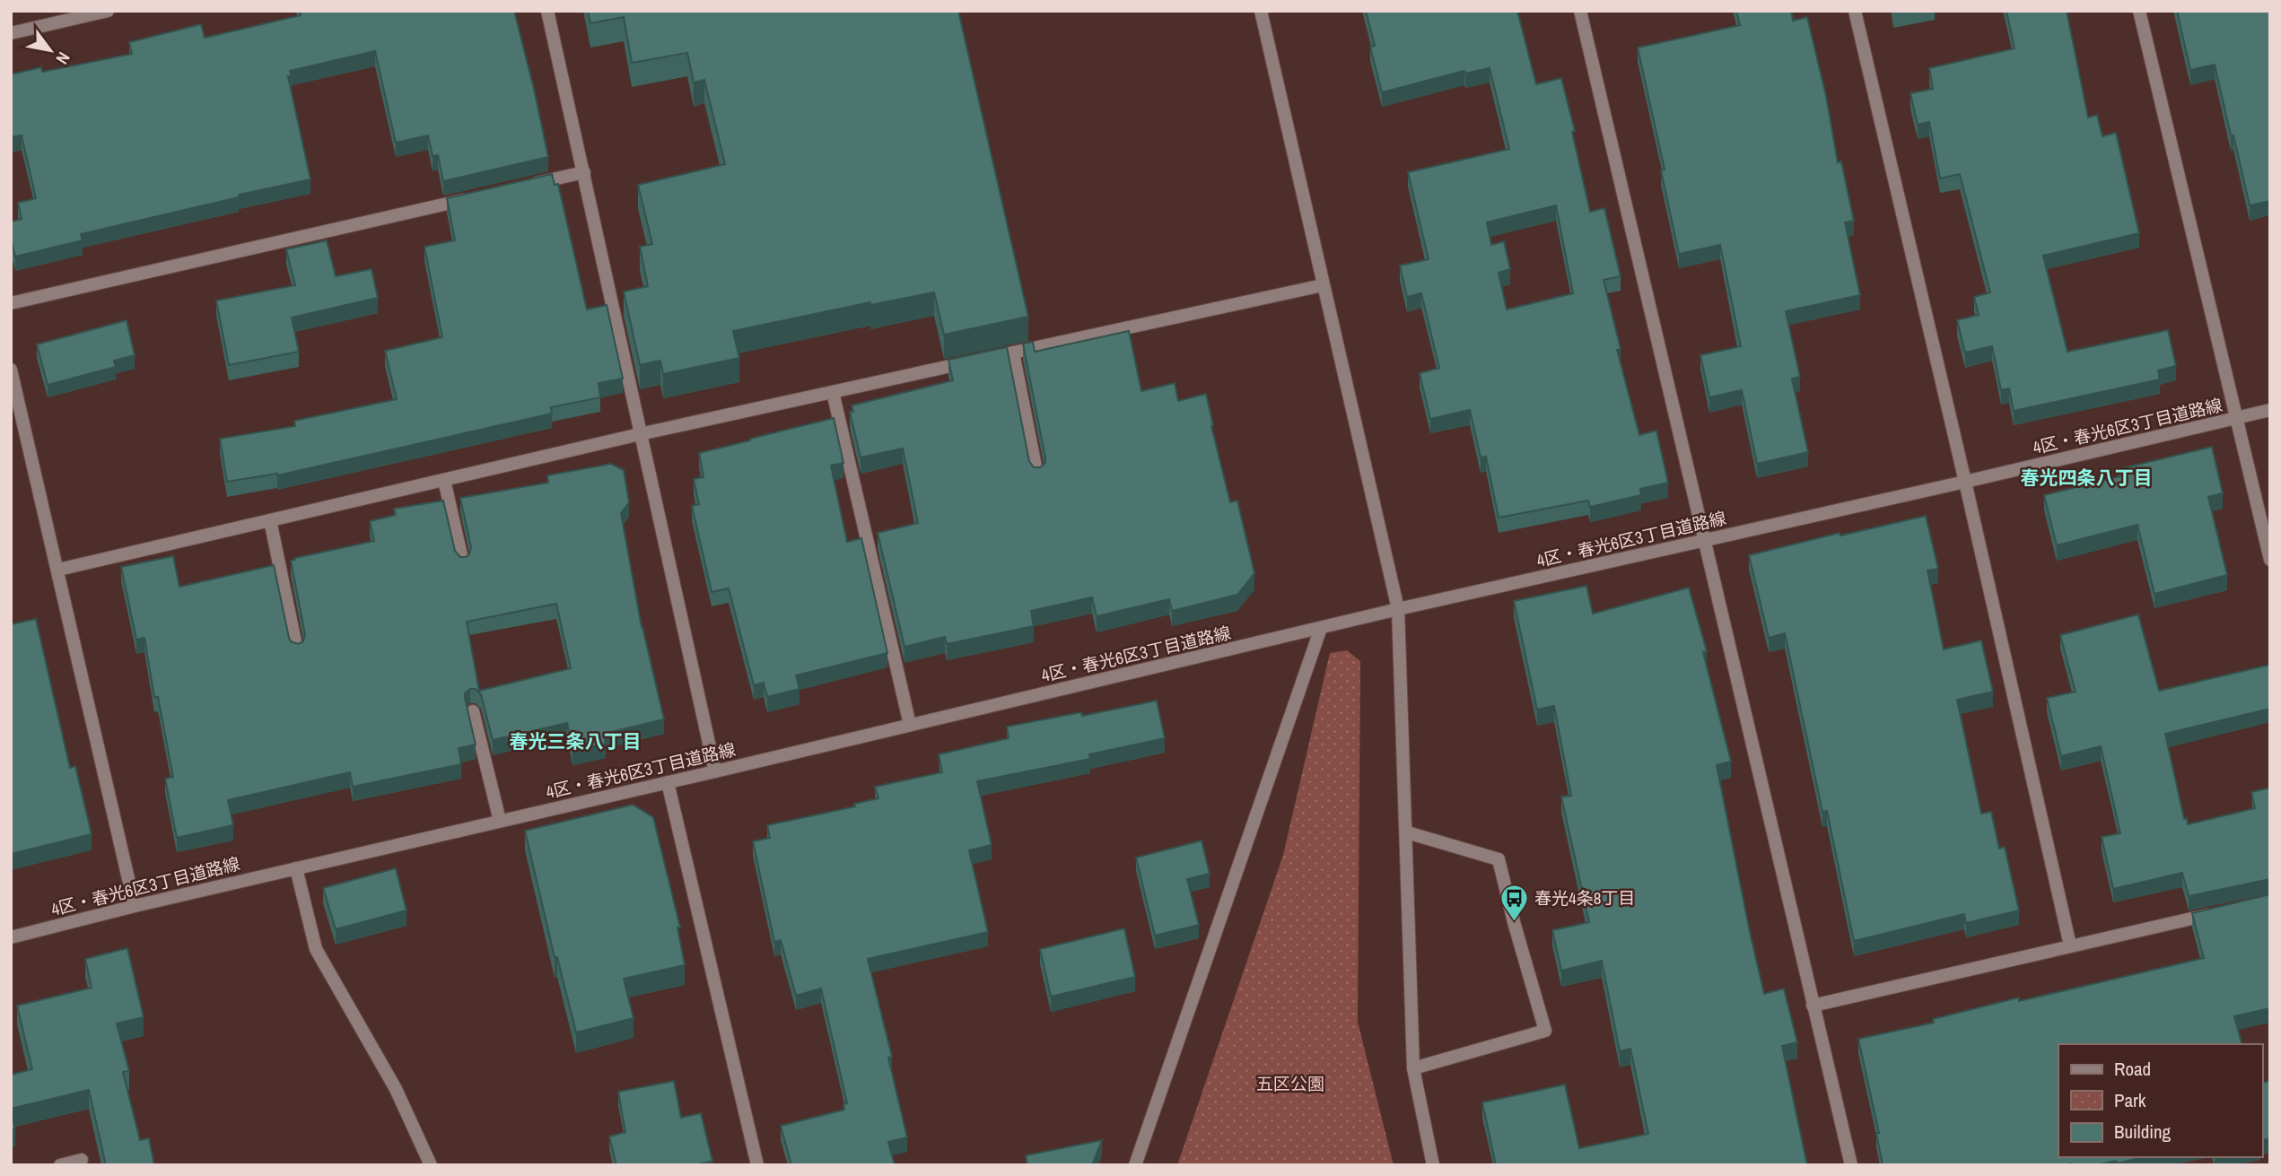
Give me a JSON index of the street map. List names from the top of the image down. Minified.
{"streets":{"street":["4区・春光6区3丁目道路線"]},"districts":["春光四条八丁目","春光三条八丁目"],"parks":["五区公園"],"places":{"bus stop":["春光4条8丁目"]},"legend":["Road","Park","Building"],"north":"bottom right"}
